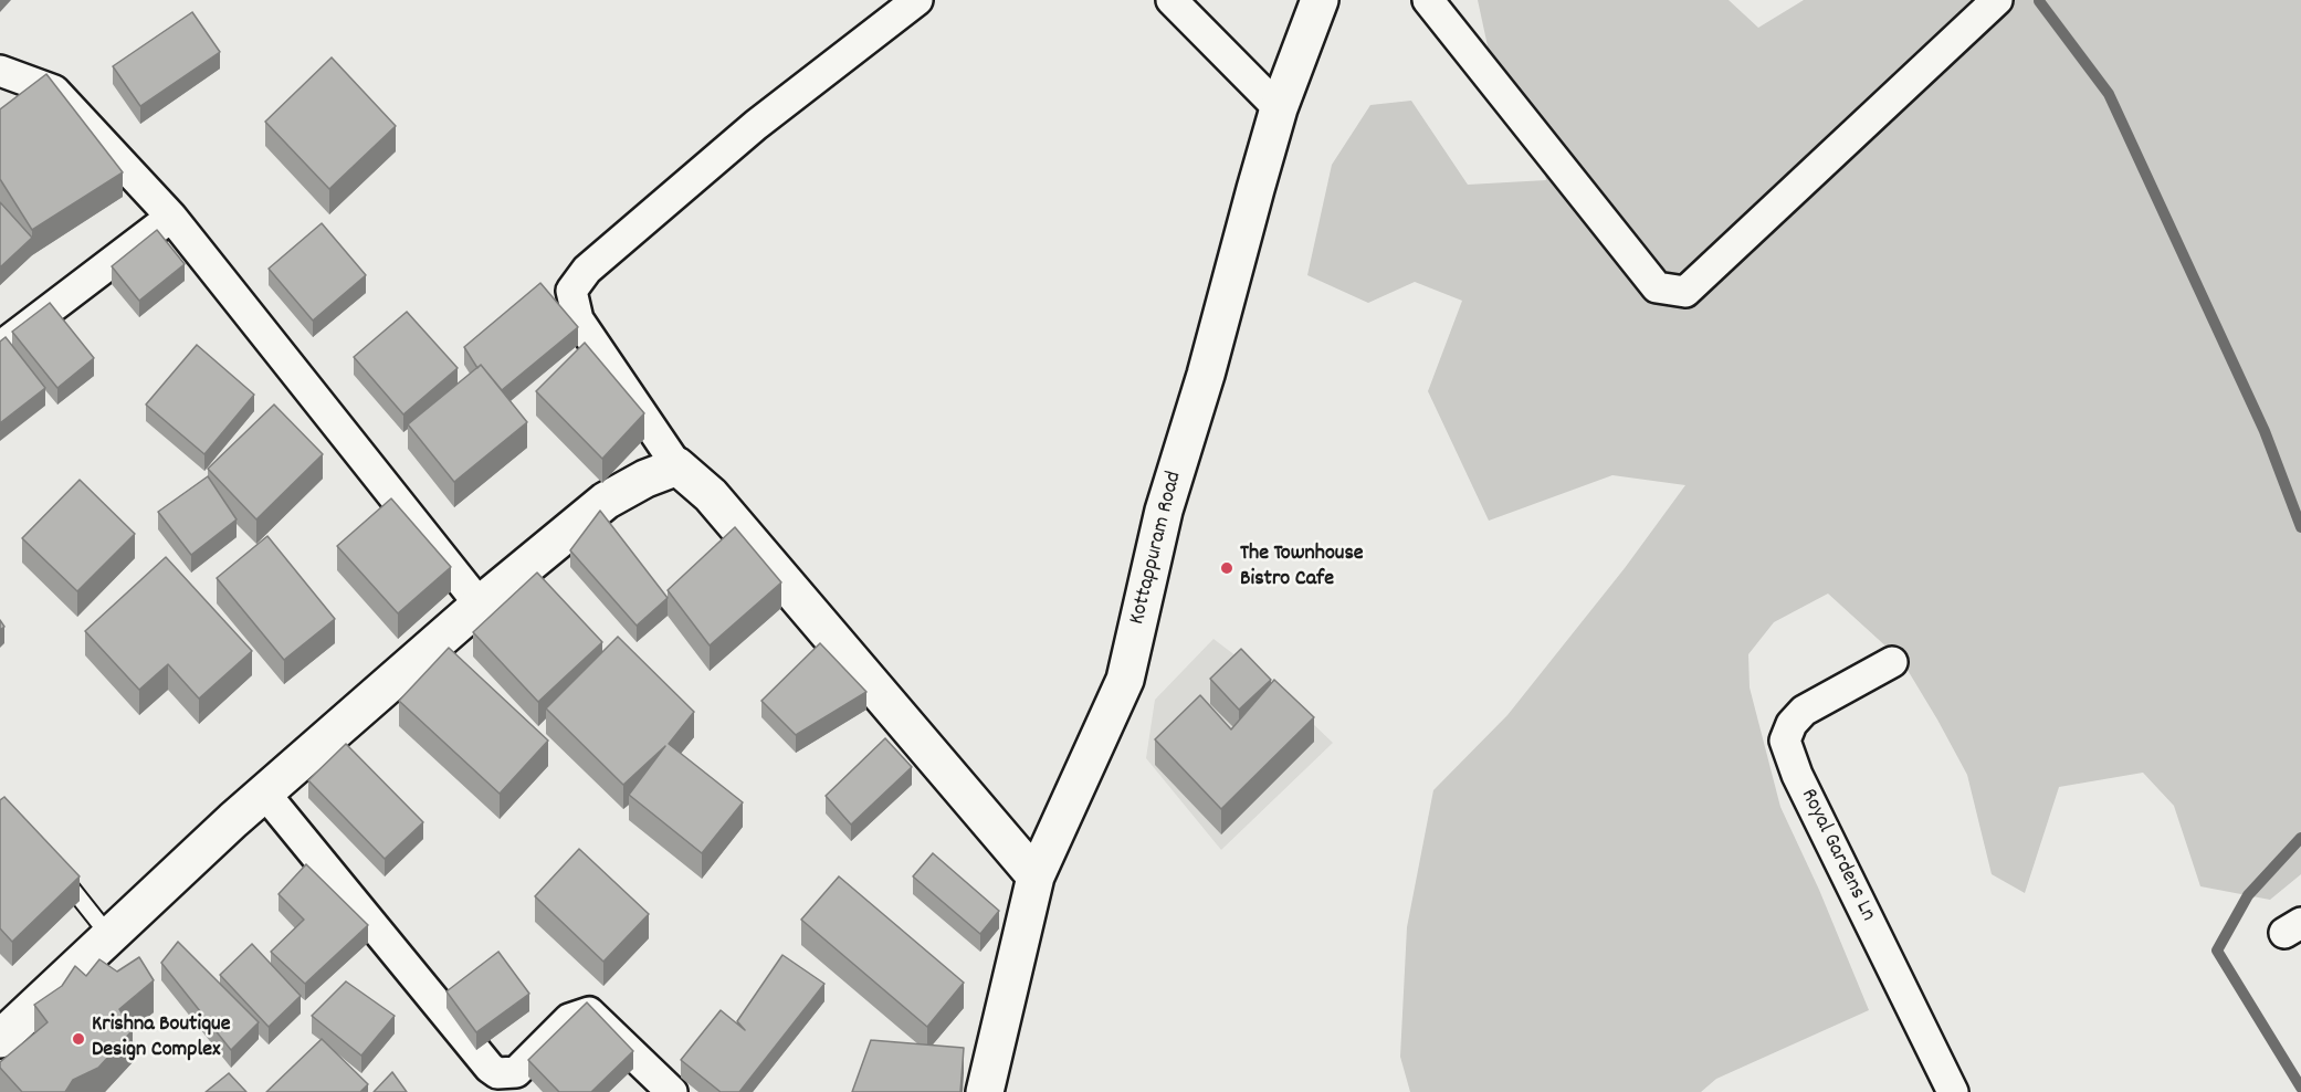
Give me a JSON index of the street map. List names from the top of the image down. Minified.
{"streets":{"street":["Kottappuram Road","Royal Gardens Ln"]},"places":["The Townhouse Bistro Cafe","Krishna Boutique Design Complex"]}
